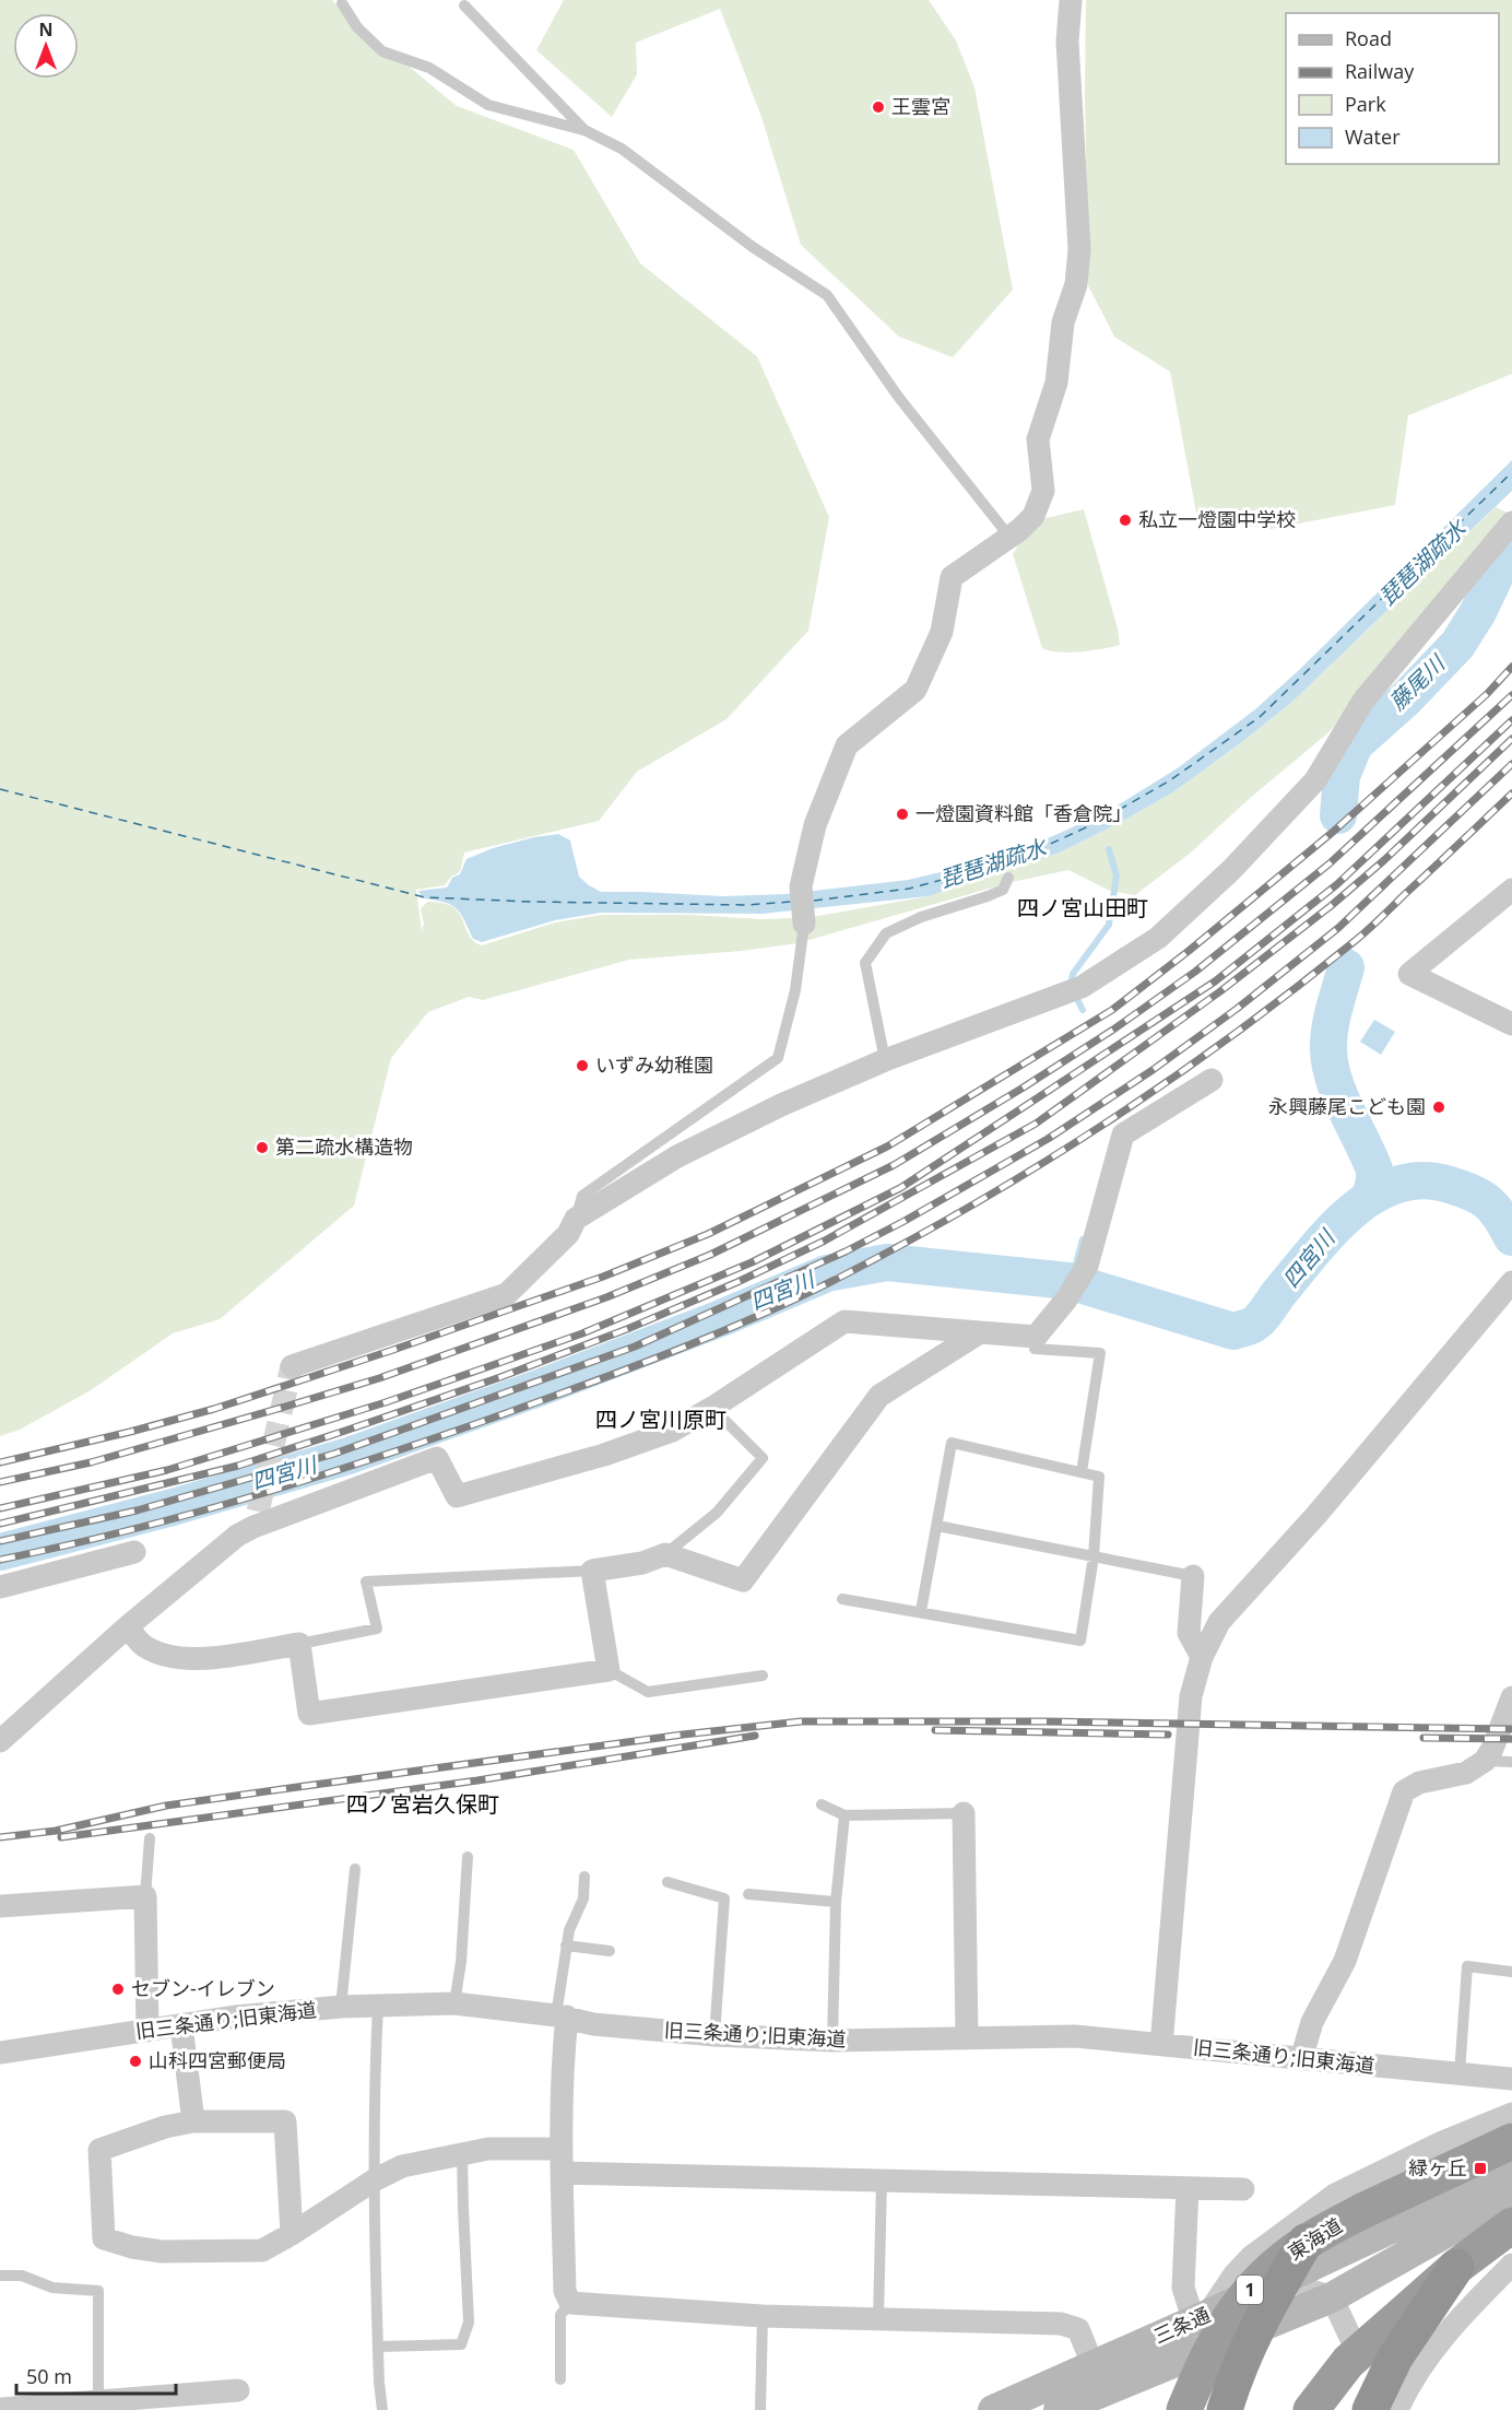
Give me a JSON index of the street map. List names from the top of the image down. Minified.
{"streets":{"highway":["東海道","1"],"main road":["三条通"],"street":["旧三条通り;旧東海道"]},"districts":["四ノ宮山田町","四ノ宮川原町","四ノ宮岩久保町"],"water":["琵琶湖疏水","藤尾川","四宮川"],"places":{"other":["王雲宮","私立一燈園中学校","一燈園資料館「香倉院」","いずみ幼稚園","永興藤尾こども園","第二疏水構造物","セブン-イレブン","山科四宮郵便局"],"transit":["緑ヶ丘"]},"legend":["Road","Railway","Park","Water"],"scale_bar":"50 m","north":"top"}
